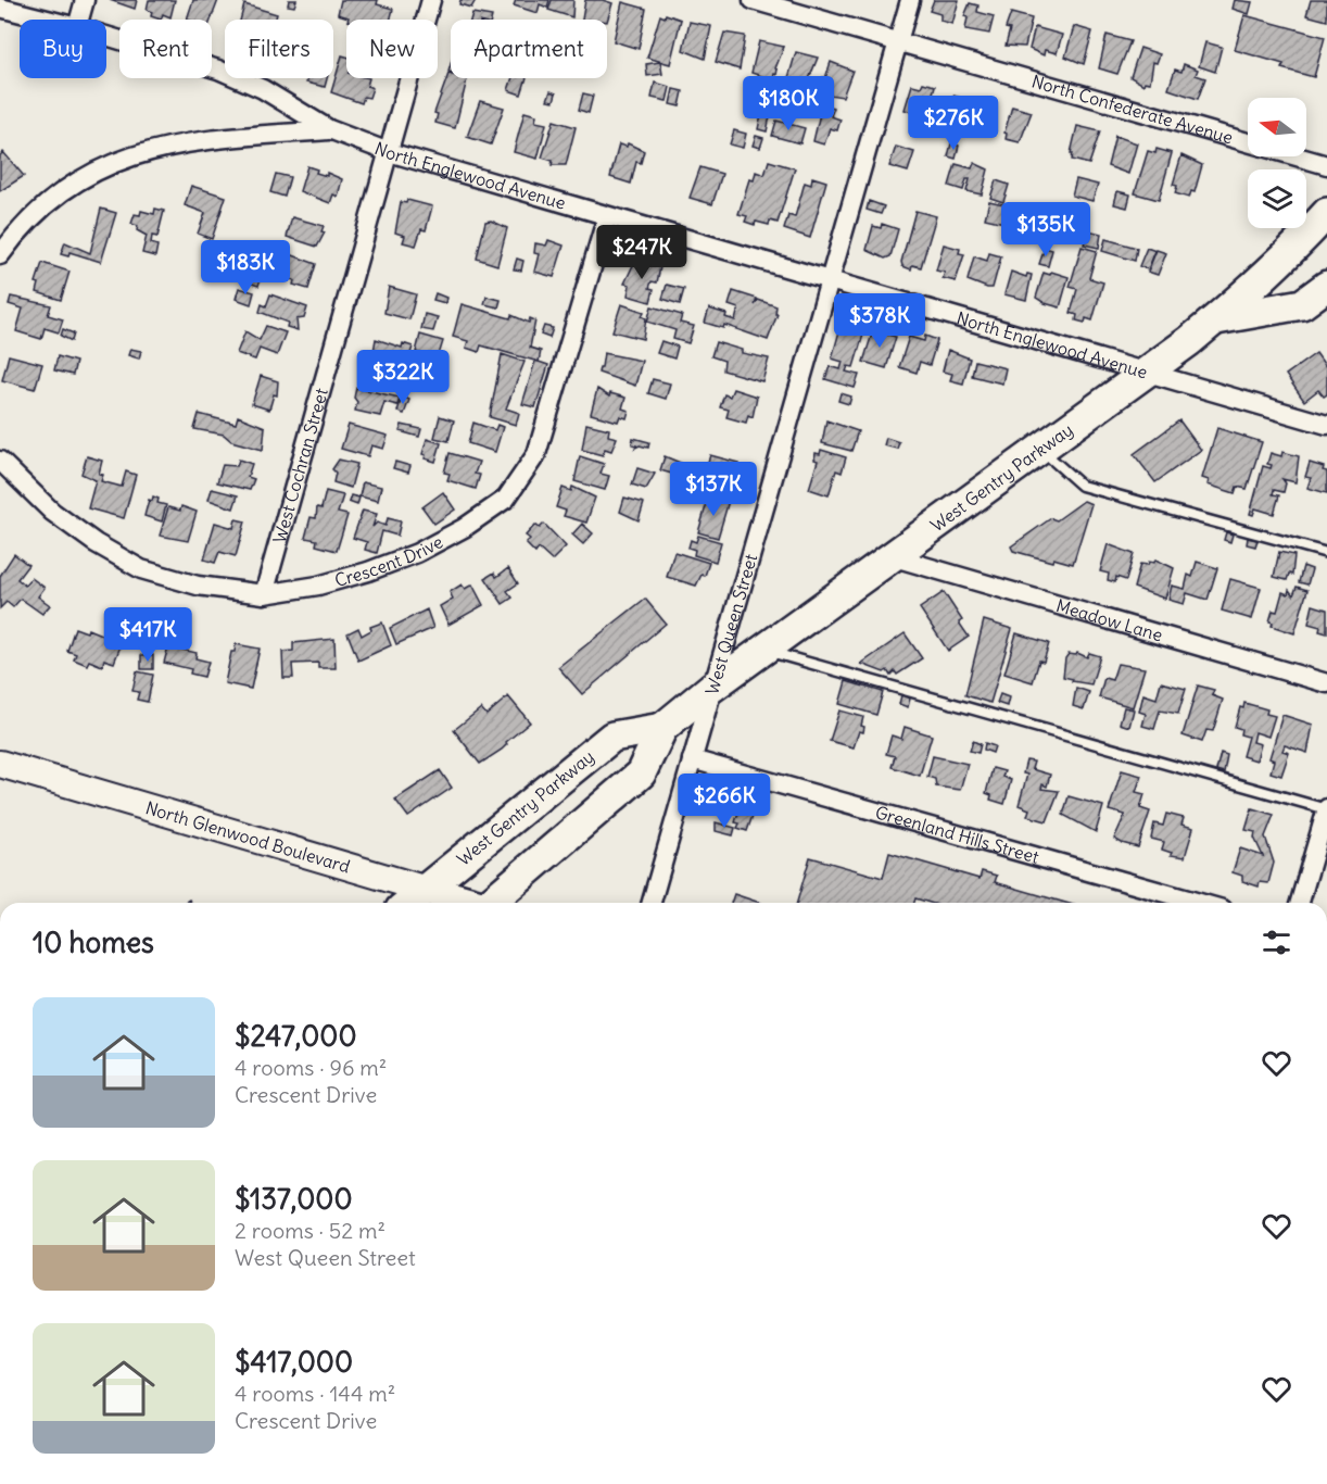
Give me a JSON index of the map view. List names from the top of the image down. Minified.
{"streets":{"main road":["West Gentry Parkway","North Glenwood Boulevard"],"street":["North Confederate Avenue","North Englewood Avenue","West Cochran Street","Crescent Drive","Meadow Lane","West Queen Street","Greenland Hills Street"]},"crossings":[["North Confederate Avenue","West Queen Street"],["North Englewood Avenue","West Cochran Street"],["North Englewood Avenue","West Gentry Parkway"],["North Englewood Avenue","Crescent Drive"],["North Englewood Avenue","West Queen Street"],["West Cochran Street","Crescent Drive"],["West Gentry Parkway","Meadow Lane"],["West Gentry Parkway","West Queen Street"],["West Gentry Parkway","North Glenwood Boulevard"],["West Queen Street","Greenland Hills Street"]],"north":"left","page":{"chip":["Buy","Rent","Filters","New","Apartment"],"price":["$180K","$276K","$135K","$247K","$183K","$378K","$322K","$137K","$417K","$266K"],"heading":"10 homes","list":[{"name":"$247,000","note":"4 rooms · 96 m² · Crescent Drive"},{"name":"$137,000","note":"2 rooms · 52 m² · West Queen Street"},{"name":"$417,000","note":"4 rooms · 144 m² · Crescent Drive"}]}}
